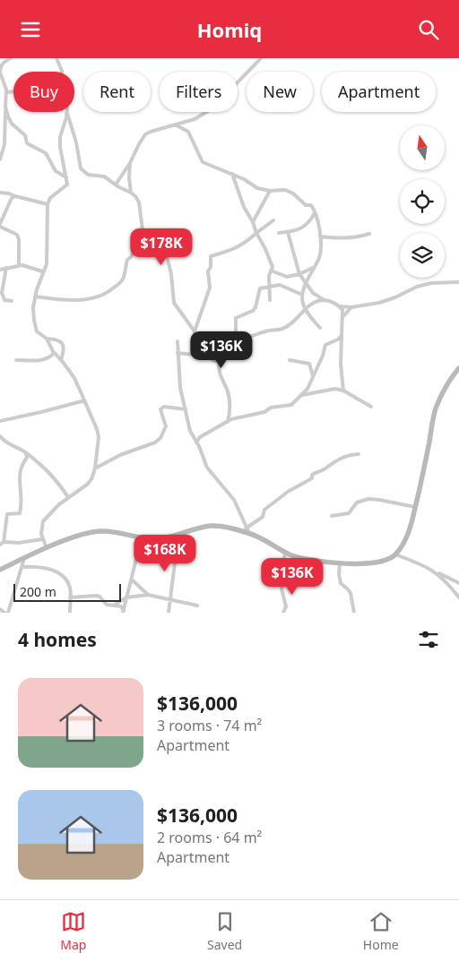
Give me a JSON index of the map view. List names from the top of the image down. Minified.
{"scale_bar":"200 m","north":"top","page":{"header":"Homiq","chip":["Buy","Rent","Filters","New","Apartment"],"price":["$178K","$136K","$168K","$136K"],"scale":"200 m","heading":"4 homes","list":[{"name":"$136,000","note":"3 rooms · 74 m² · Apartment"},{"name":"$136,000","note":"2 rooms · 64 m² · Apartment"}],"tabs":["Map","Saved","Home"]}}
